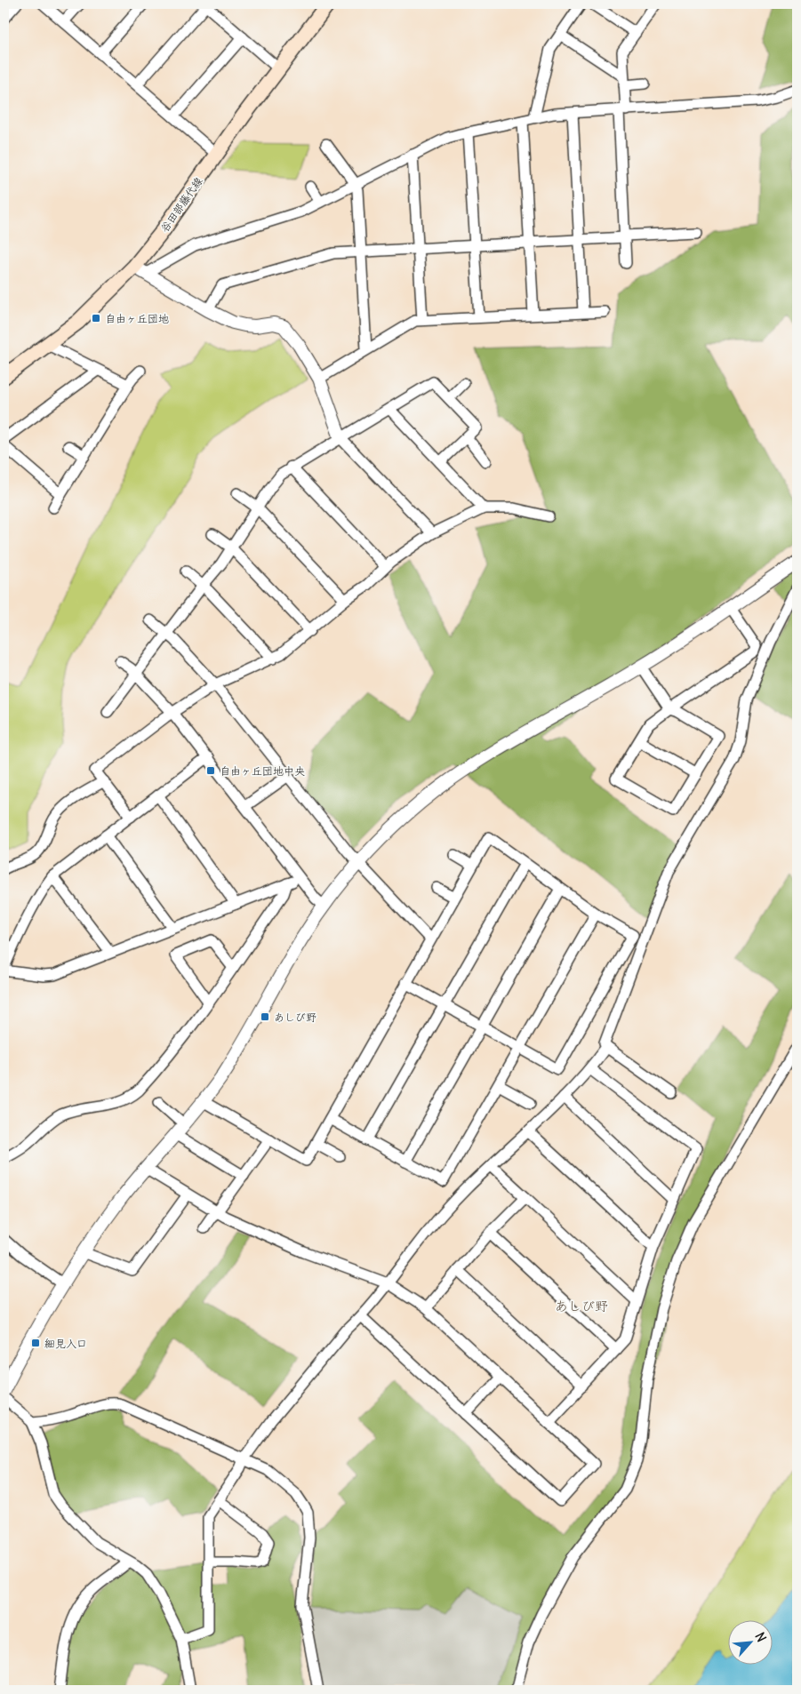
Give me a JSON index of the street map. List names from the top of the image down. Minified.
{"streets":{"main road":["谷田部藤代線"]},"districts":["あしび野"],"places":{"transit":["自由ヶ丘団地","自由ヶ丘団地中央","あしび野","細見入口"]},"north":"top right"}
